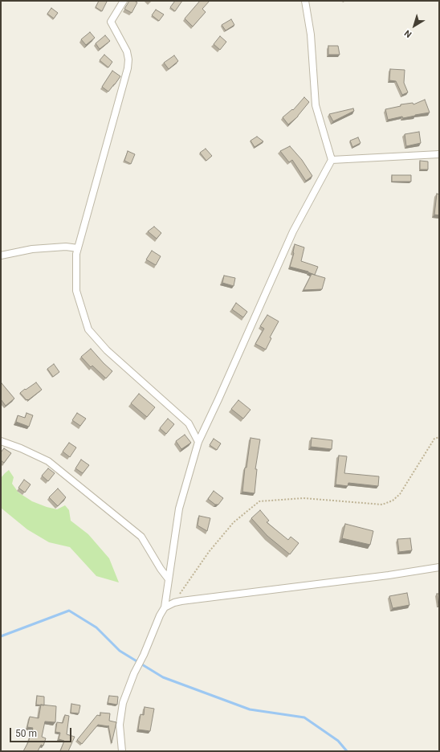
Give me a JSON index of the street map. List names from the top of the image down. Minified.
{"scale_bar":"50 m","north":"bottom left"}
